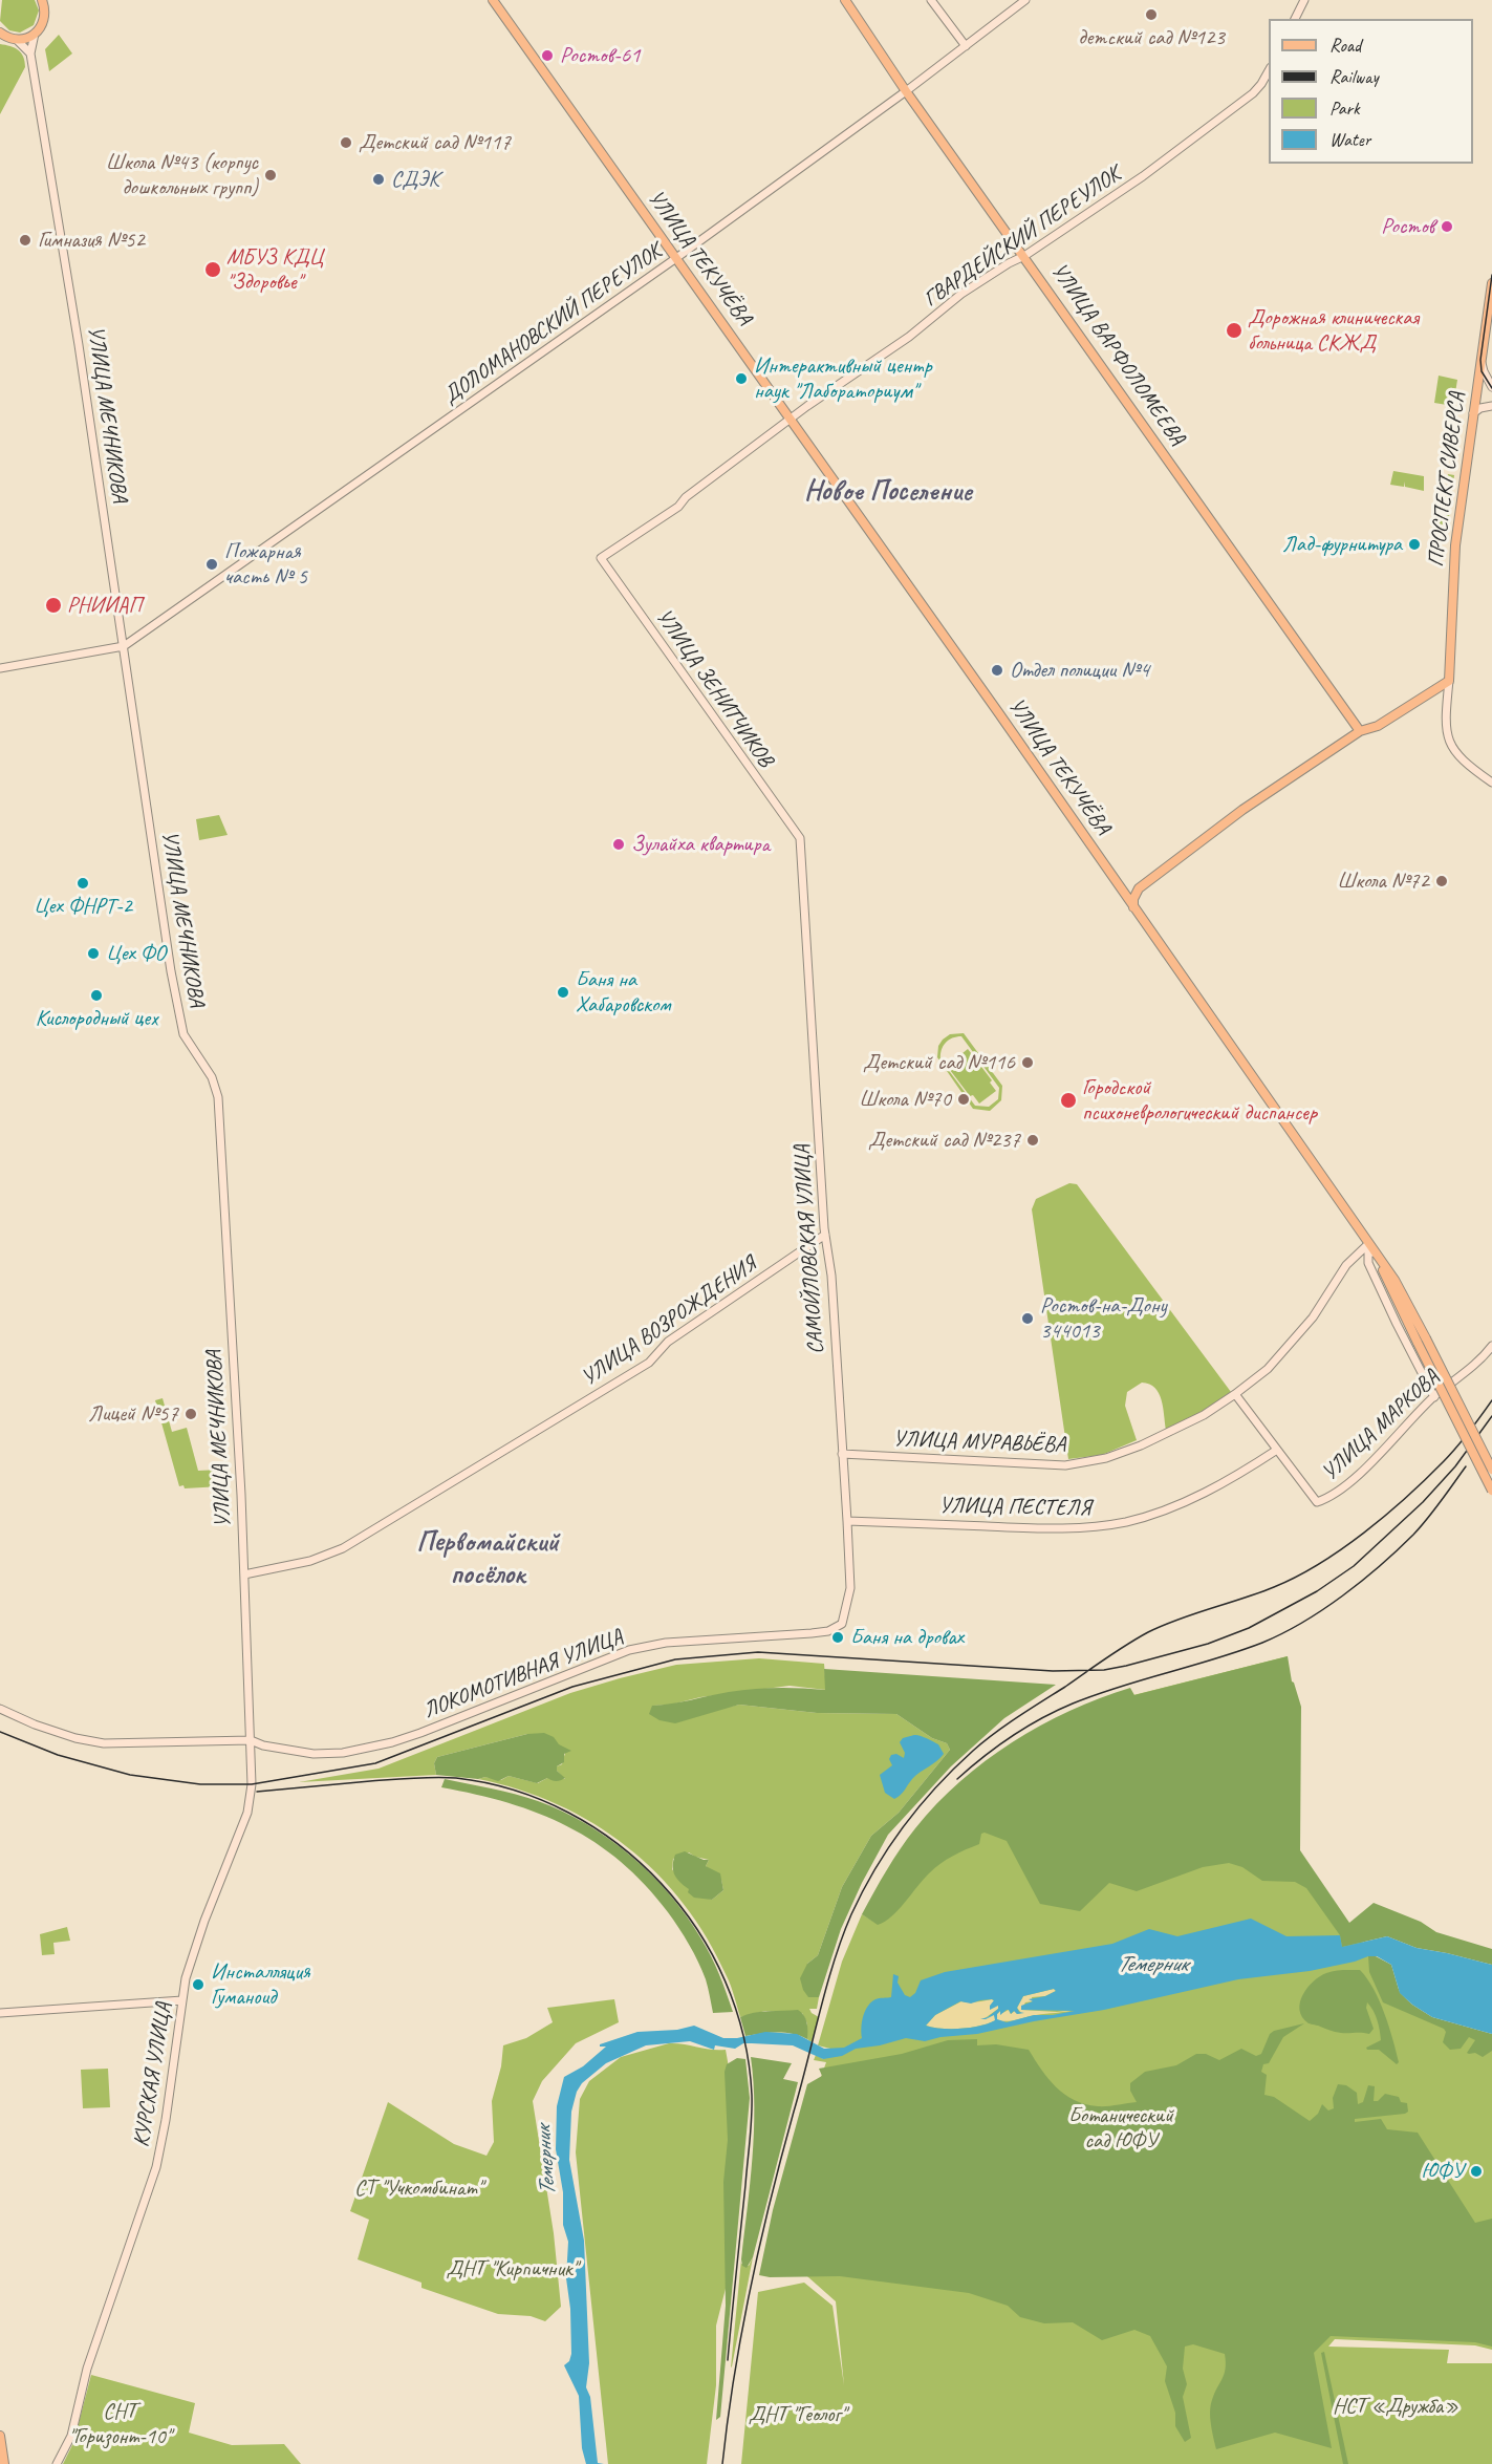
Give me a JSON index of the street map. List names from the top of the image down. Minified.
{"streets":{"main road":["УЛИЦА ТЕКУЧЁВА","УЛИЦА ВАРФОЛОМЕЕВА","ПРОСПЕКТ СИВЕРСА"],"street":["ГВАРДЕЙСКИЙ ПЕРЕУЛОК","ДОЛОМАНОВСКИЙ ПЕРЕУЛОК","УЛИЦА МЕЧНИКОВА","УЛИЦА ЗЕНИТЧИКОВ","САМОЙЛОВСКАЯ УЛИЦА","УЛИЦА ВОЗРОЖДЕНИЯ","УЛИЦА МАРКОВА","УЛИЦА МУРАВЬЁВА","УЛИЦА ПЕСТЕЛЯ","ЛОКОМОТИВНАЯ УЛИЦА","КУРСКАЯ УЛИЦА"]},"crossings":[["ГВАРДЕЙСКИЙ ПЕРЕУЛОК","УЛИЦА ТЕКУЧЁВА"],["ГВАРДЕЙСКИЙ ПЕРЕУЛОК","УЛИЦА ВАРФОЛОМЕЕВА"],["ГВАРДЕЙСКИЙ ПЕРЕУЛОК","УЛИЦА ЗЕНИТЧИКОВ"],["УЛИЦА ТЕКУЧЁВА","ДОЛОМАНОВСКИЙ ПЕРЕУЛОК"],["УЛИЦА ТЕКУЧЁВА","УЛИЦА МУРАВЬЁВА"],["ДОЛОМАНОВСКИЙ ПЕРЕУЛОК","УЛИЦА ВАРФОЛОМЕЕВА"],["ДОЛОМАНОВСКИЙ ПЕРЕУЛОК","УЛИЦА МЕЧНИКОВА"],["УЛИЦА МЕЧНИКОВА","УЛИЦА ВОЗРОЖДЕНИЯ"],["УЛИЦА МЕЧНИКОВА","ЛОКОМОТИВНАЯ УЛИЦА"],["УЛИЦА МЕЧНИКОВА","КУРСКАЯ УЛИЦА"],["УЛИЦА ЗЕНИТЧИКОВ","САМОЙЛОВСКАЯ УЛИЦА"],["САМОЙЛОВСКАЯ УЛИЦА","УЛИЦА ВОЗРОЖДЕНИЯ"],["САМОЙЛОВСКАЯ УЛИЦА","УЛИЦА МУРАВЬЁВА"],["САМОЙЛОВСКАЯ УЛИЦА","УЛИЦА ПЕСТЕЛЯ"],["САМОЙЛОВСКАЯ УЛИЦА","ЛОКОМОТИВНАЯ УЛИЦА"],["УЛИЦА МАРКОВА","УЛИЦА ПЕСТЕЛЯ"]],"districts":["Новое Поселение","Первомайский посёлок"],"water":["Темерник"],"parks":["Ботанический сад ЮФУ","СТ \"Учкомбинат\"","ДНТ \"Кирпичник\"","НСТ «Дружба»","СНТ \"Горизонт-10\"","ДНТ \"Геолог\""],"places":["детский сад №123","Ростов-61","Детский сад №117","Школа №43 (корпус дошкольных групп)","СДЭК","Ростов","Гимназия №52","МБУЗ КДЦ \"Здоровье\"","Дорожная клиническая больница СКЖД","Интерактивный центр наук \"Лабораториум\"","Лад-фурнитура","Пожарная часть № 5","РНИИАП","Отдел полиции №4","Зулайха квартира","Школа №72","Цех ФНРТ-2","Цех ФО","Баня на Хабаровском","Кислородный цех","Детский сад №116","Школа №70","Городской психоневрологический диспансер","Детский сад №237","Ростов-на-Дону 344013","Лицей №57","Баня на дровах","Инсталляция Гуманоид","ЮФУ"],"legend":["Road","Railway","Park","Water"]}
